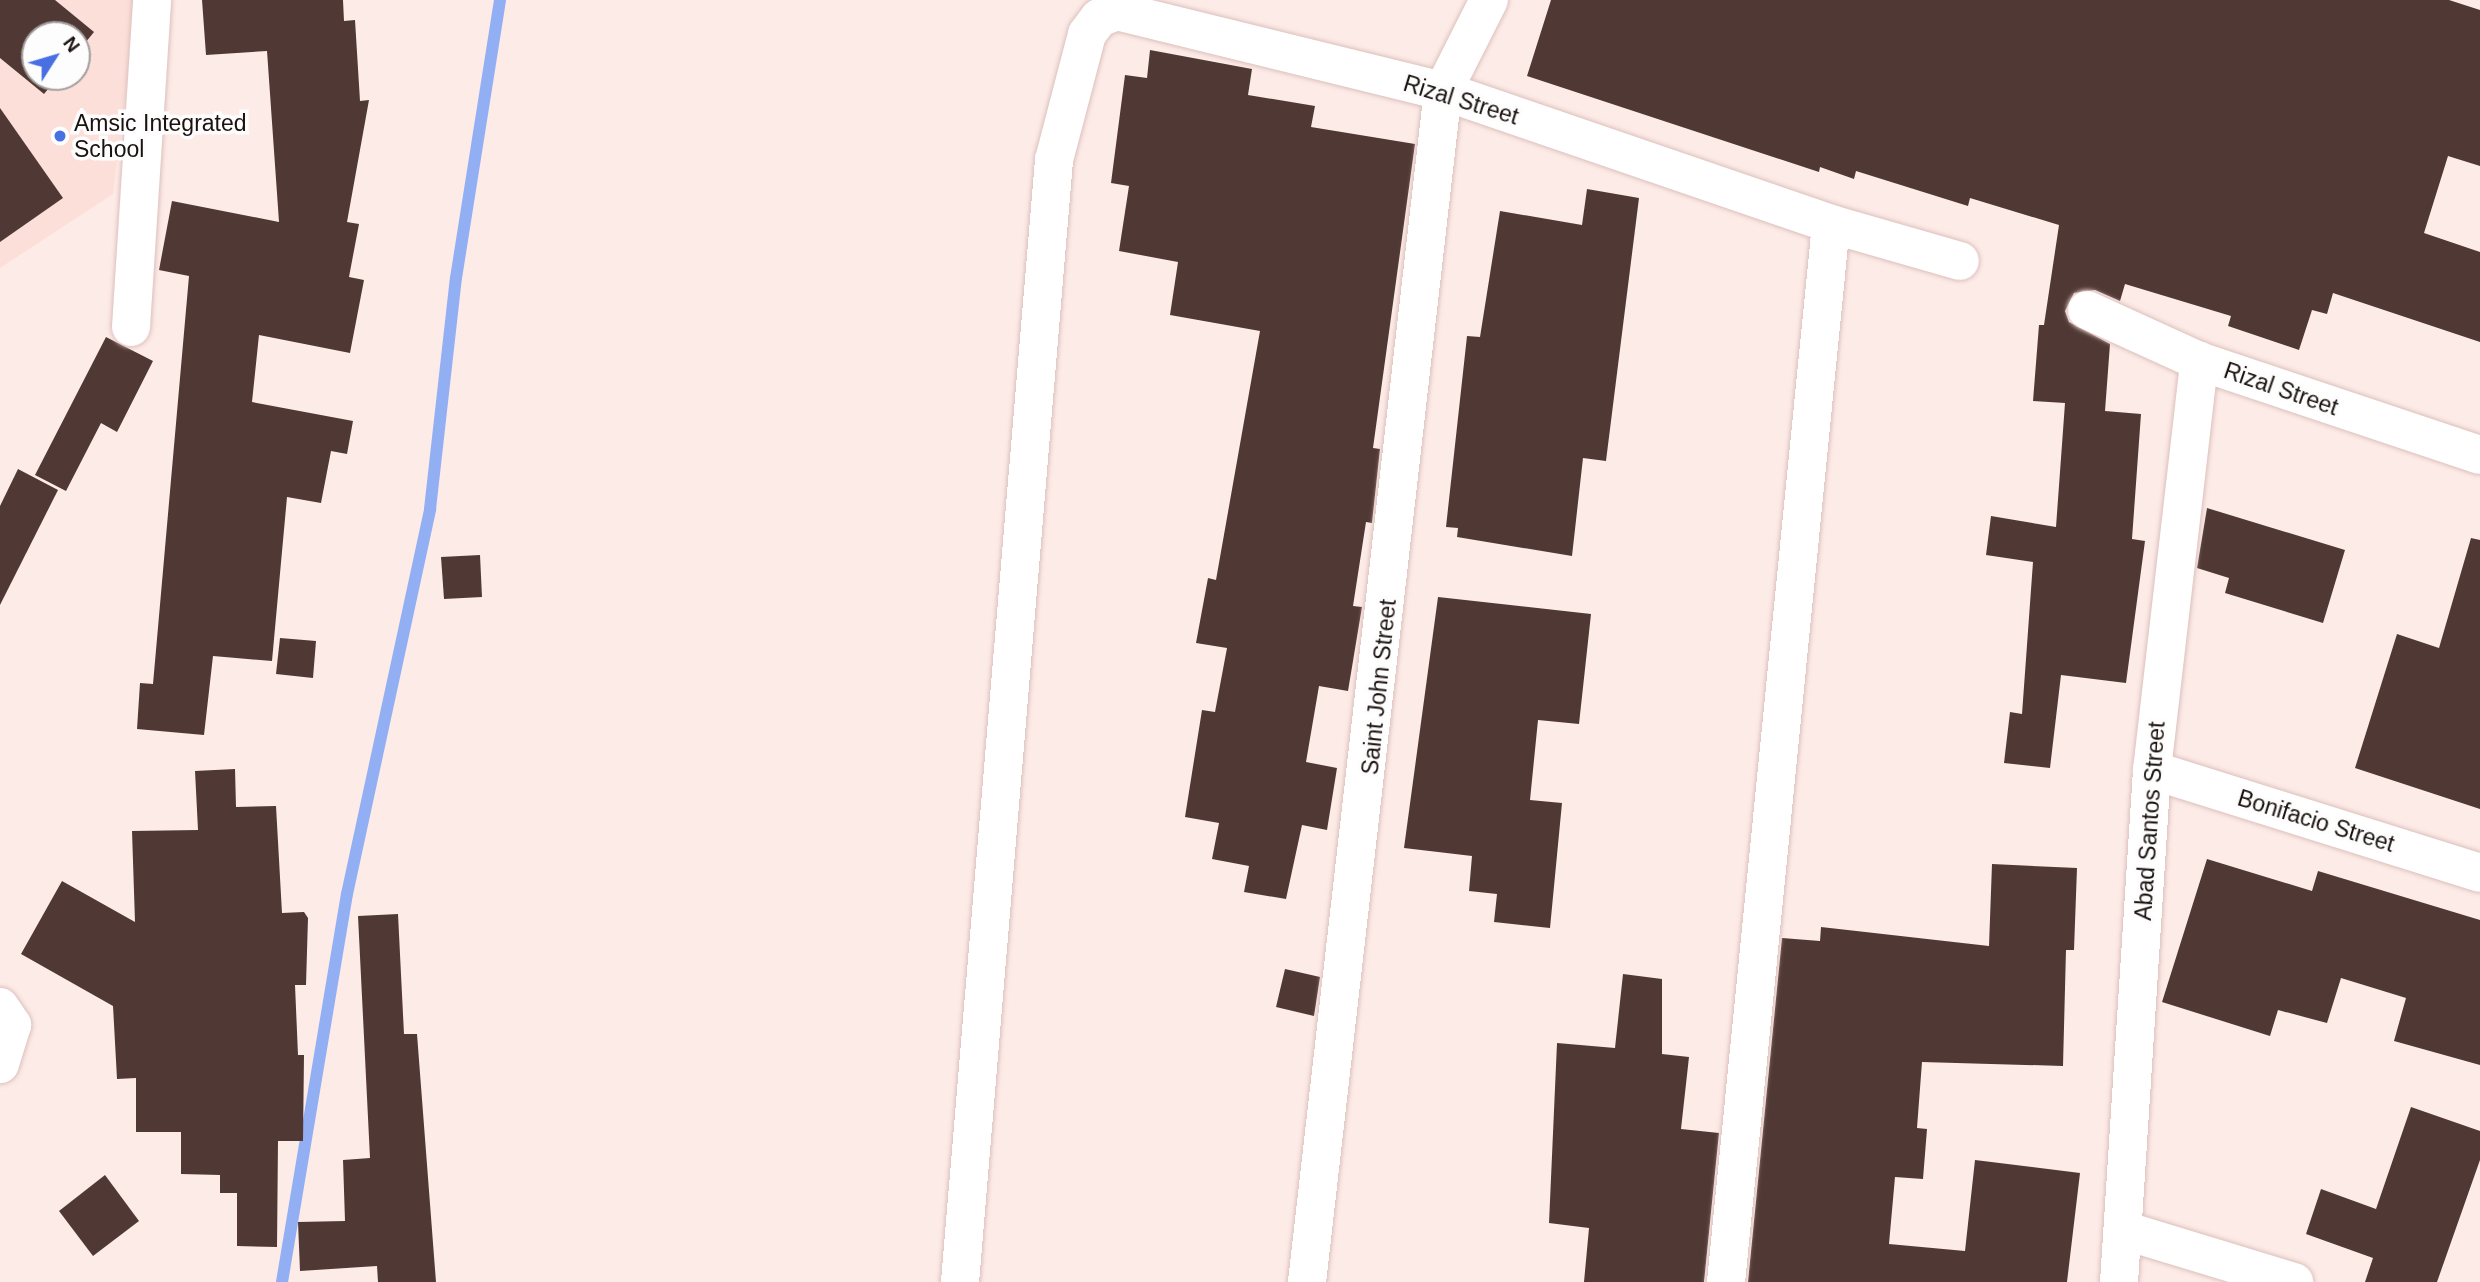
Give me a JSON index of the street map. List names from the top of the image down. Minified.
{"streets":{"street":["Rizal Street","Saint John Street","Abad Santos Street","Bonifacio Street"]},"crossings":[["Rizal Street","Saint John Street"],["Rizal Street","Abad Santos Street"],["Abad Santos Street","Bonifacio Street"]],"places":["Amsic Integrated School"],"north":"top right"}
